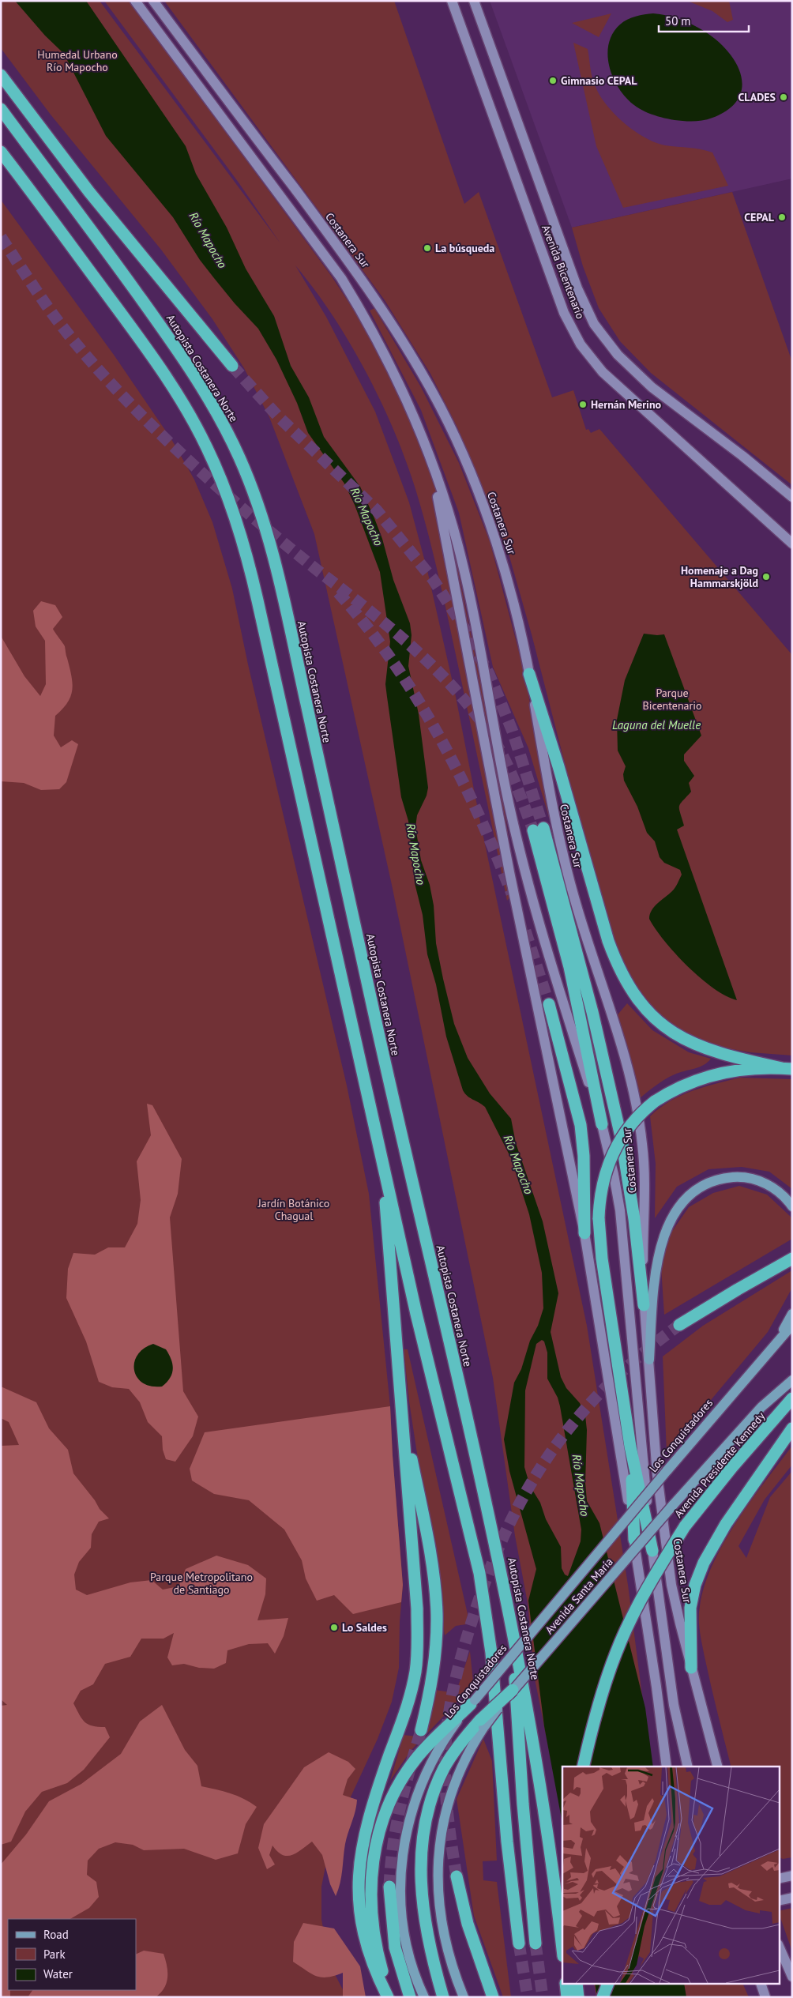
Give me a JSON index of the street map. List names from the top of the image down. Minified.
{"streets":{"highway":["Autopista Costanera Norte","Avenida Presidente Kennedy"],"main road":["Costanera Sur","Avenida Bicentenario","Los Conquistadores","Avenida Santa María"]},"water":["Río Mapocho","Laguna del Muelle"],"parks":["Humedal Urbano Río Mapocho","Parque Bicentenario","Jardín Botánico Chagual","Parque Metropolitano de Santiago"],"places":["Gimnasio CEPAL","CLADES","CEPAL","La búsqueda","Hernán Merino","Homenaje a Dag Hammarskjöld","Lo Saldes"],"legend":["Road","Park","Water"],"scale_bar":"50 m"}
